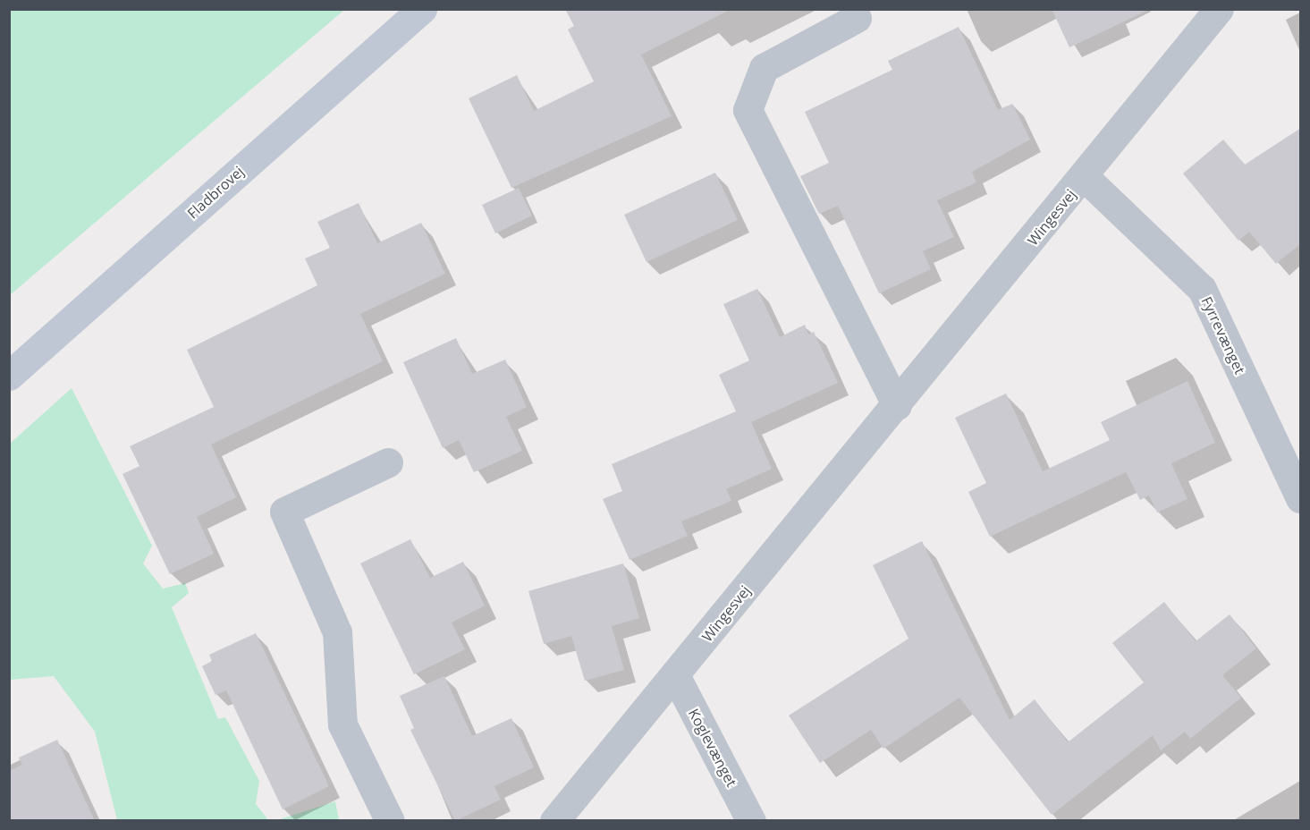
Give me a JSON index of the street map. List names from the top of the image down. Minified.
{"streets":{"main road":["Fladbrovej"],"street":["Wingesvej","Fyrrevænget","Koglevænget"]},"crossings":[["Wingesvej","Fyrrevænget"],["Wingesvej","Koglevænget"]]}
